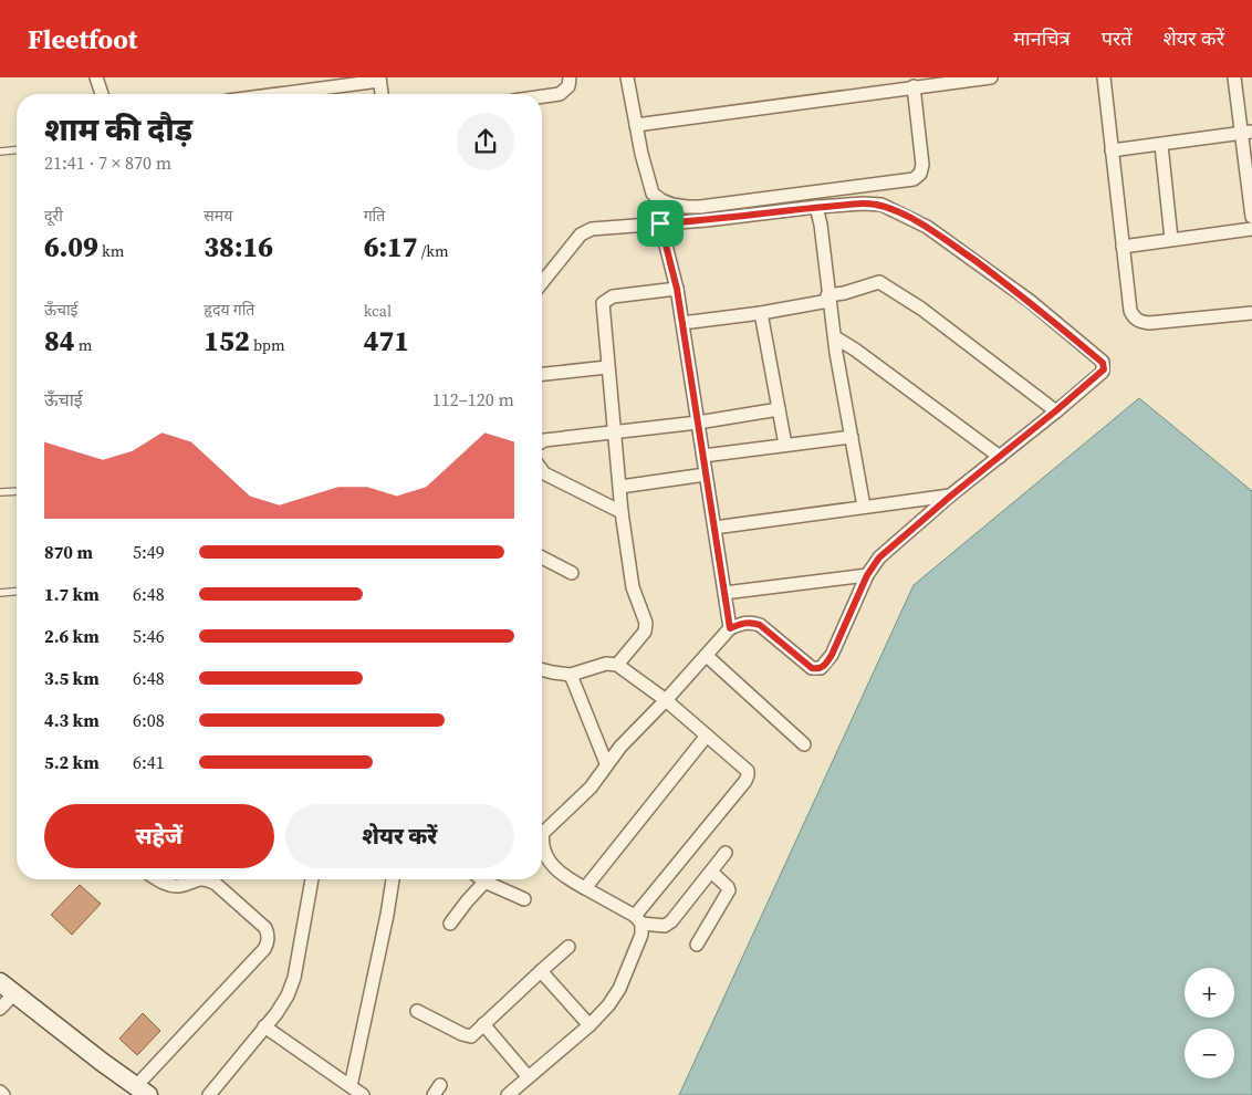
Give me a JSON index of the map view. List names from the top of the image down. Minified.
{"page":{"header":"Fleetfoot","nav":["मानचित्र","परतें","शेयर करें"],"heading":["शाम की दौड़","21:41 · 7 × 870 m"],"stats":[["दूरी","6.09 km"],["समय","38:16"],["गति","6:17 /km"],["ऊँचाई","84 m"],["हृदय गति","152 bpm"],["kcal","471"]],"chart":["ऊँचाई","112–120 m"],"list":[{"name":"870 m","note":"5:49"},{"name":"1.7 km","note":"6:48"},{"name":"2.6 km","note":"5:46"},{"name":"3.5 km","note":"6:48"},{"name":"4.3 km","note":"6:08"},{"name":"5.2 km","note":"6:41"}],"buttons":["सहेजें","शेयर करें"],"map_buttons":["+","−"]}}
